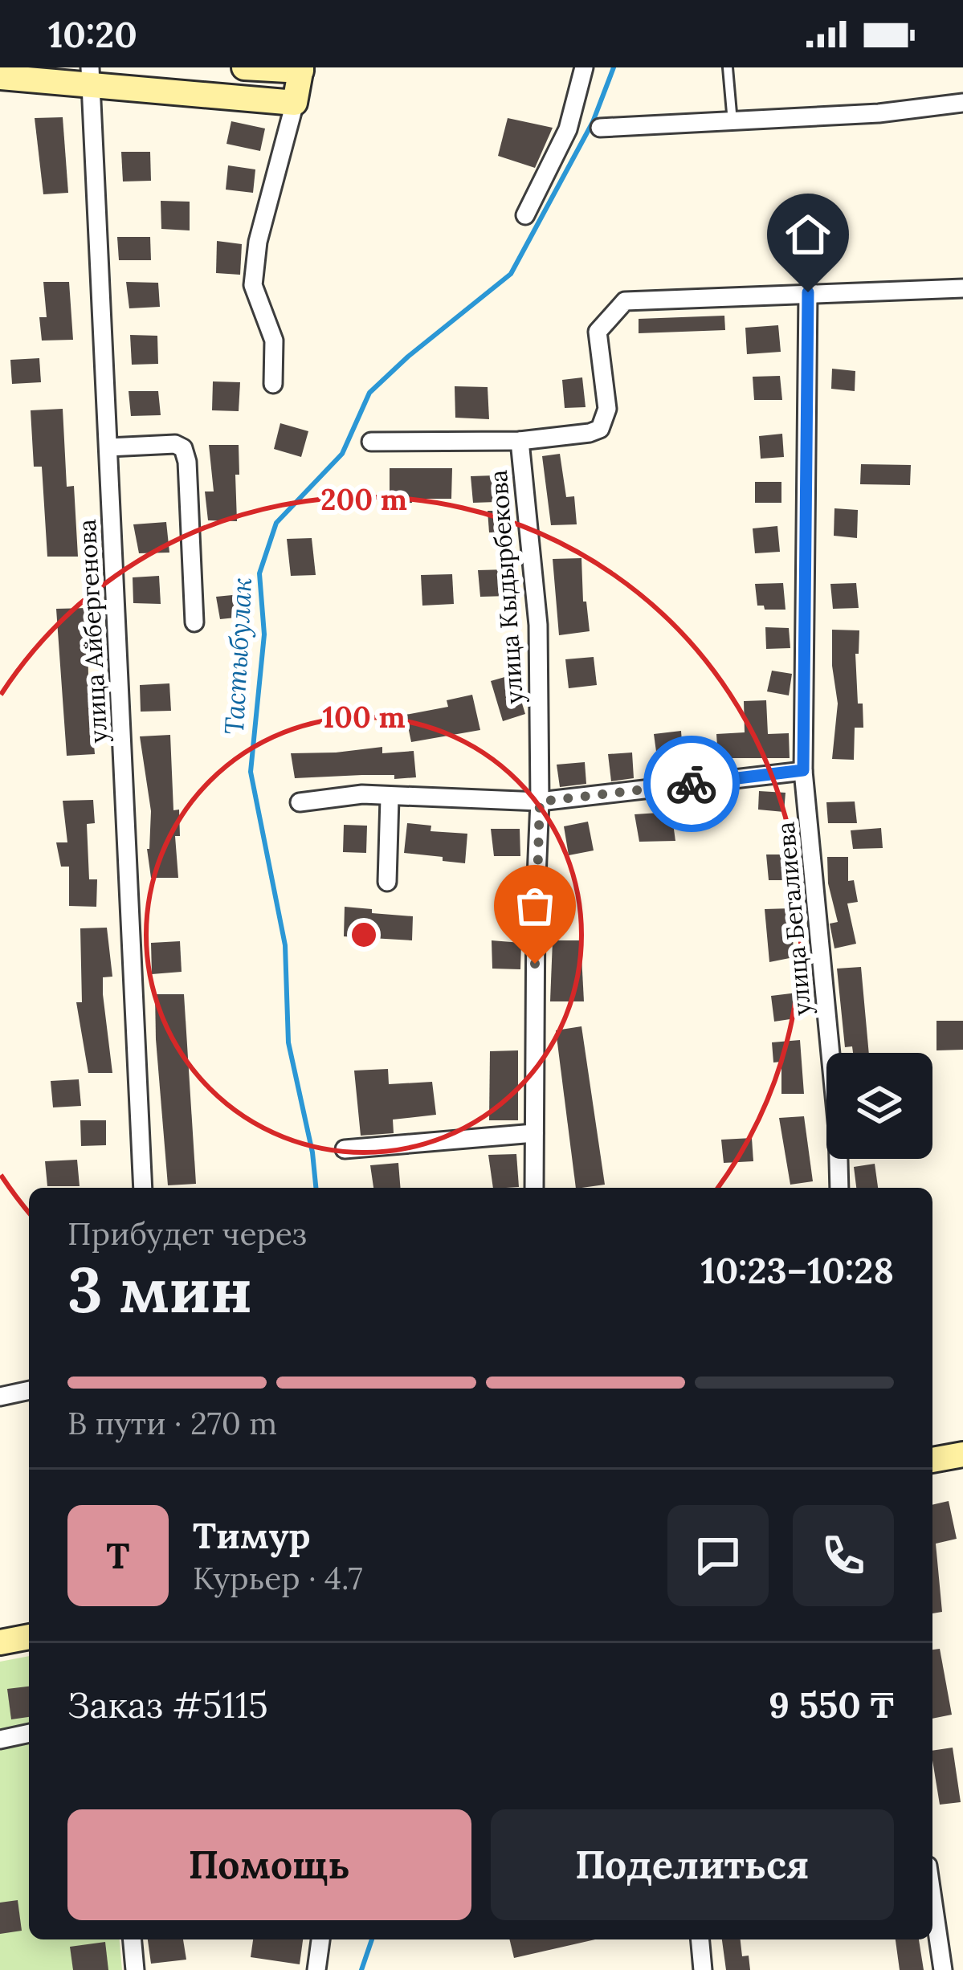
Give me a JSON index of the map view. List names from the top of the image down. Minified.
{"streets":{"street":["улица Кыдырбекова","улица Айбергенова","улица Бегалиева"]},"water":["Тастыбулак"],"page":{"status":"10:20","heading":["3 мин","Прибудет через","10:23–10:28"],"panel":["Тимур","Курьер · 4.7","Заказ #5115","9 550 ₸"],"bar":"В пути · 270 m","round":"Т","buttons":["Помощь","Поделиться"]},"rings":["200 m","100 m"]}
